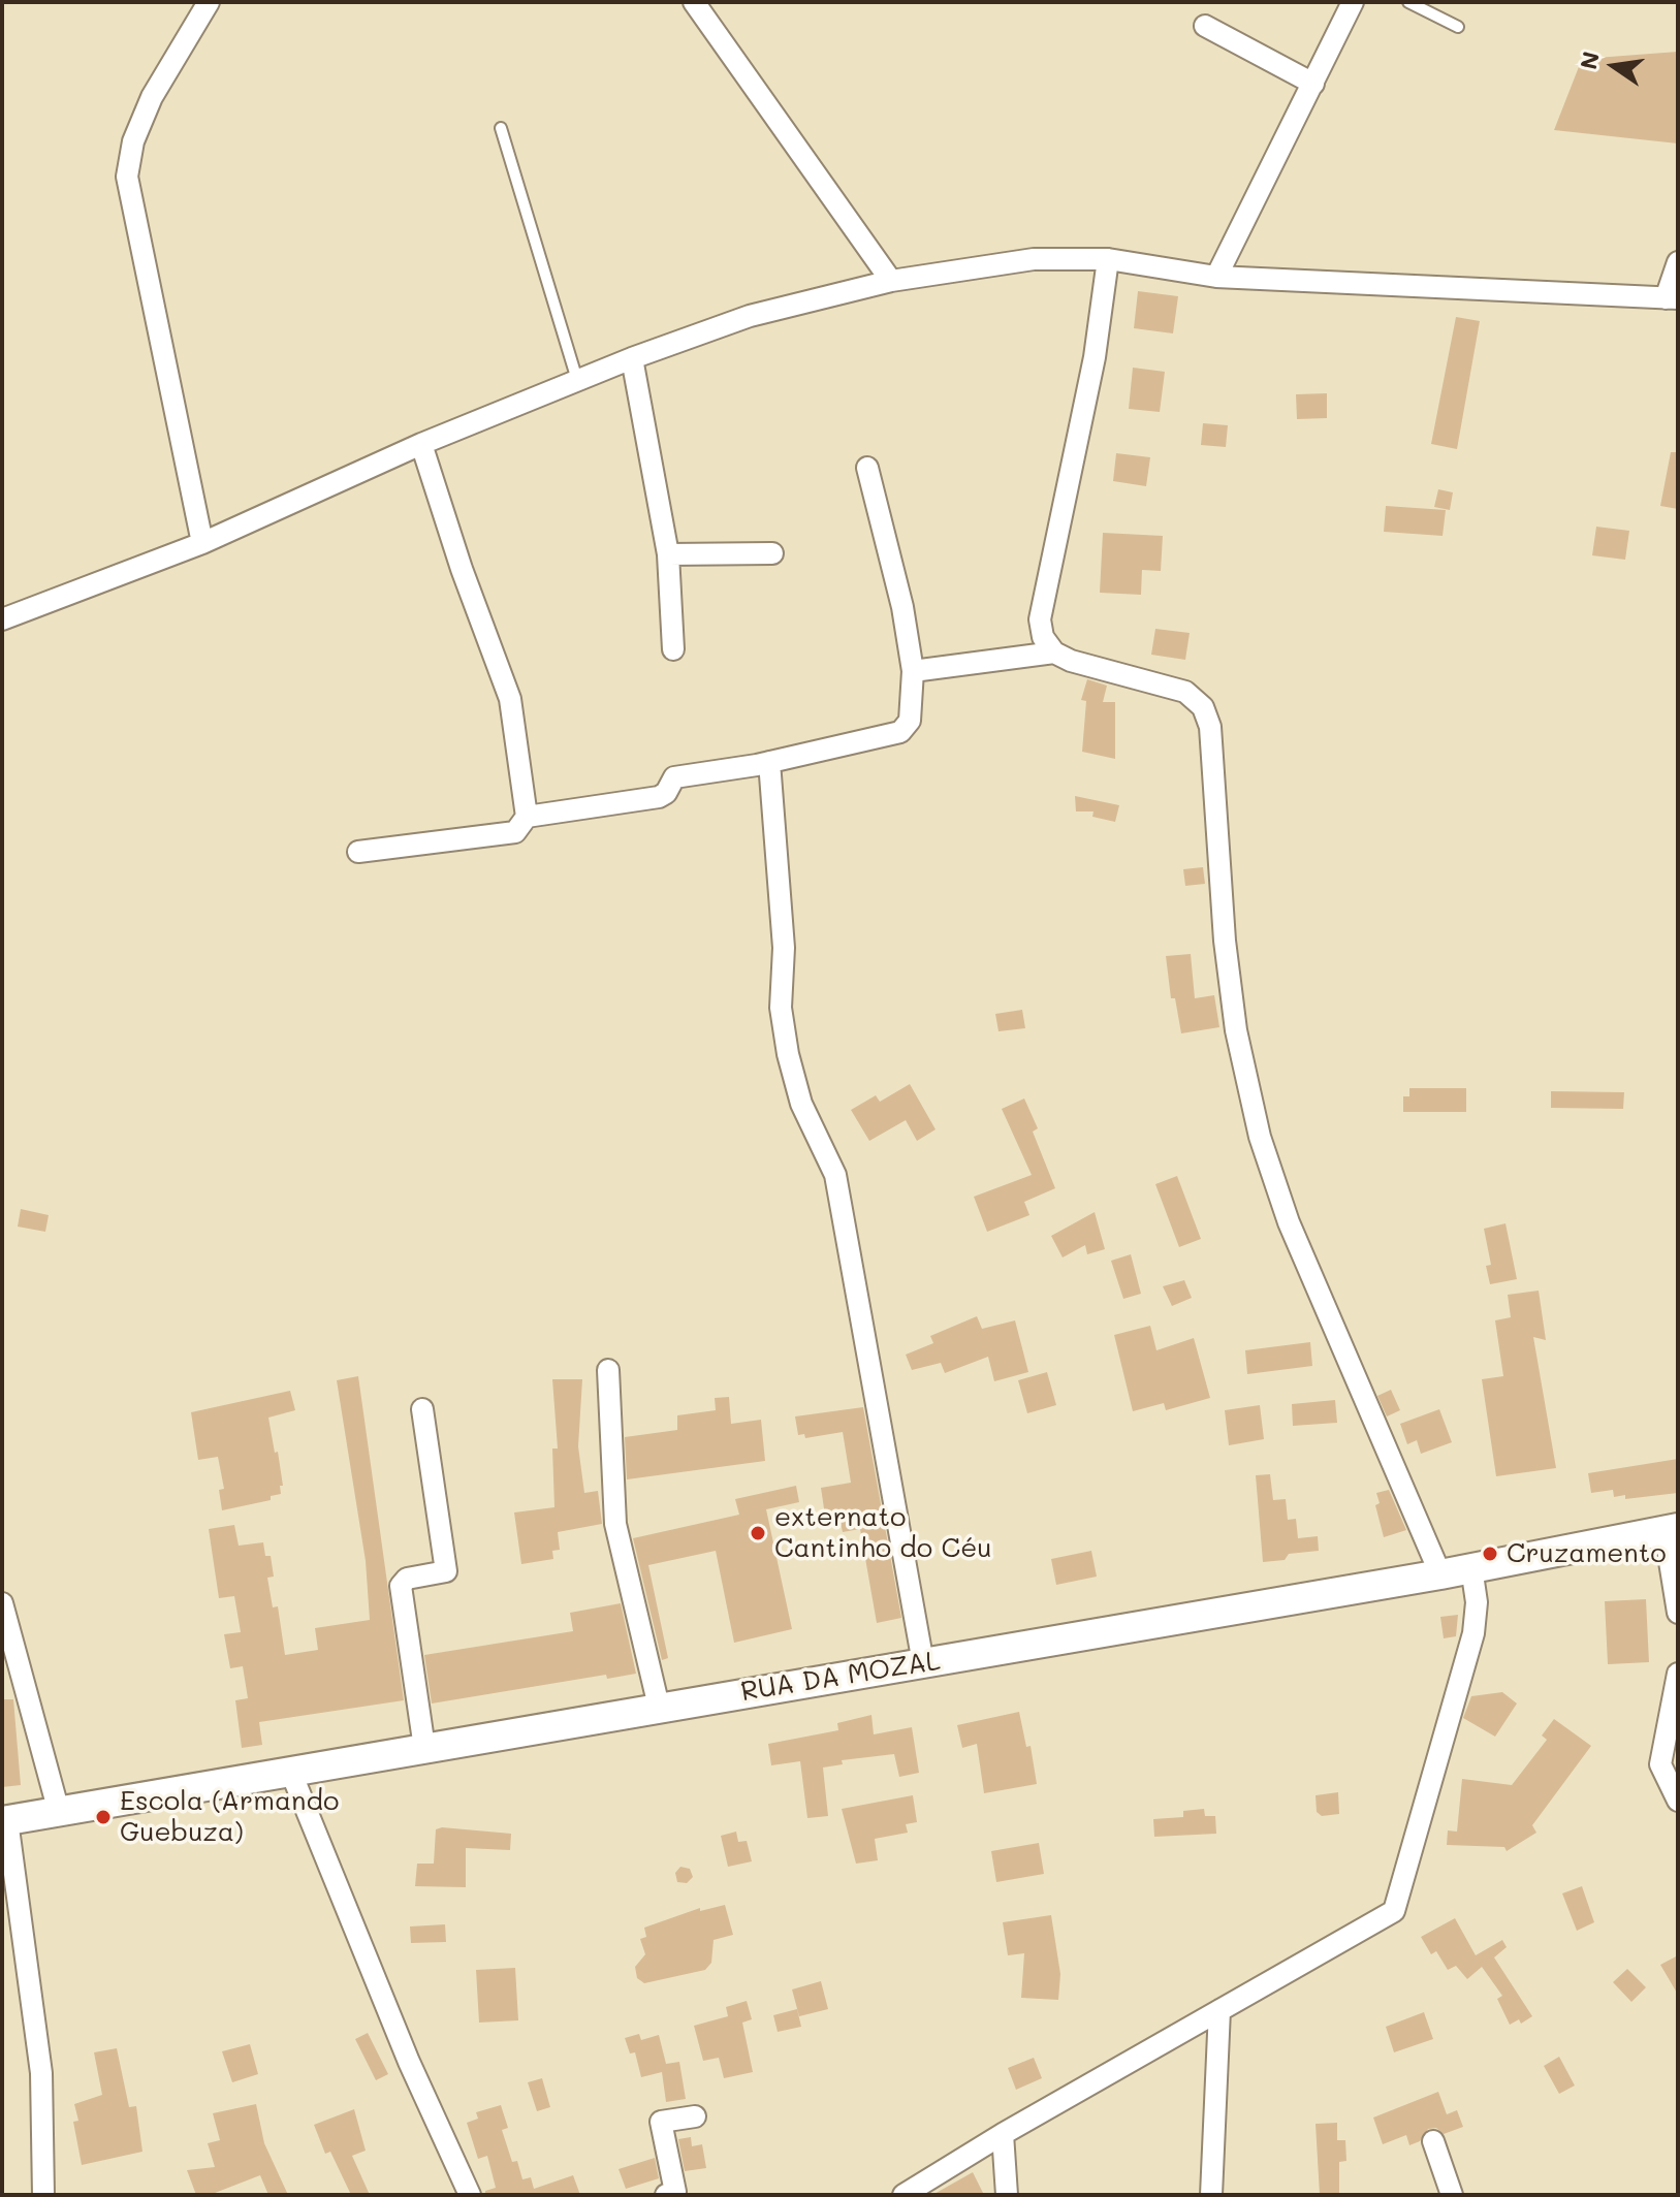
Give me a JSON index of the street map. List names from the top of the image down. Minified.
{"streets":{"main road":["RUA DA MOZAL"]},"places":["externato Cantinho do Céu","Cruzamento","Escola (Armando Guebuza)"],"north":"left"}
